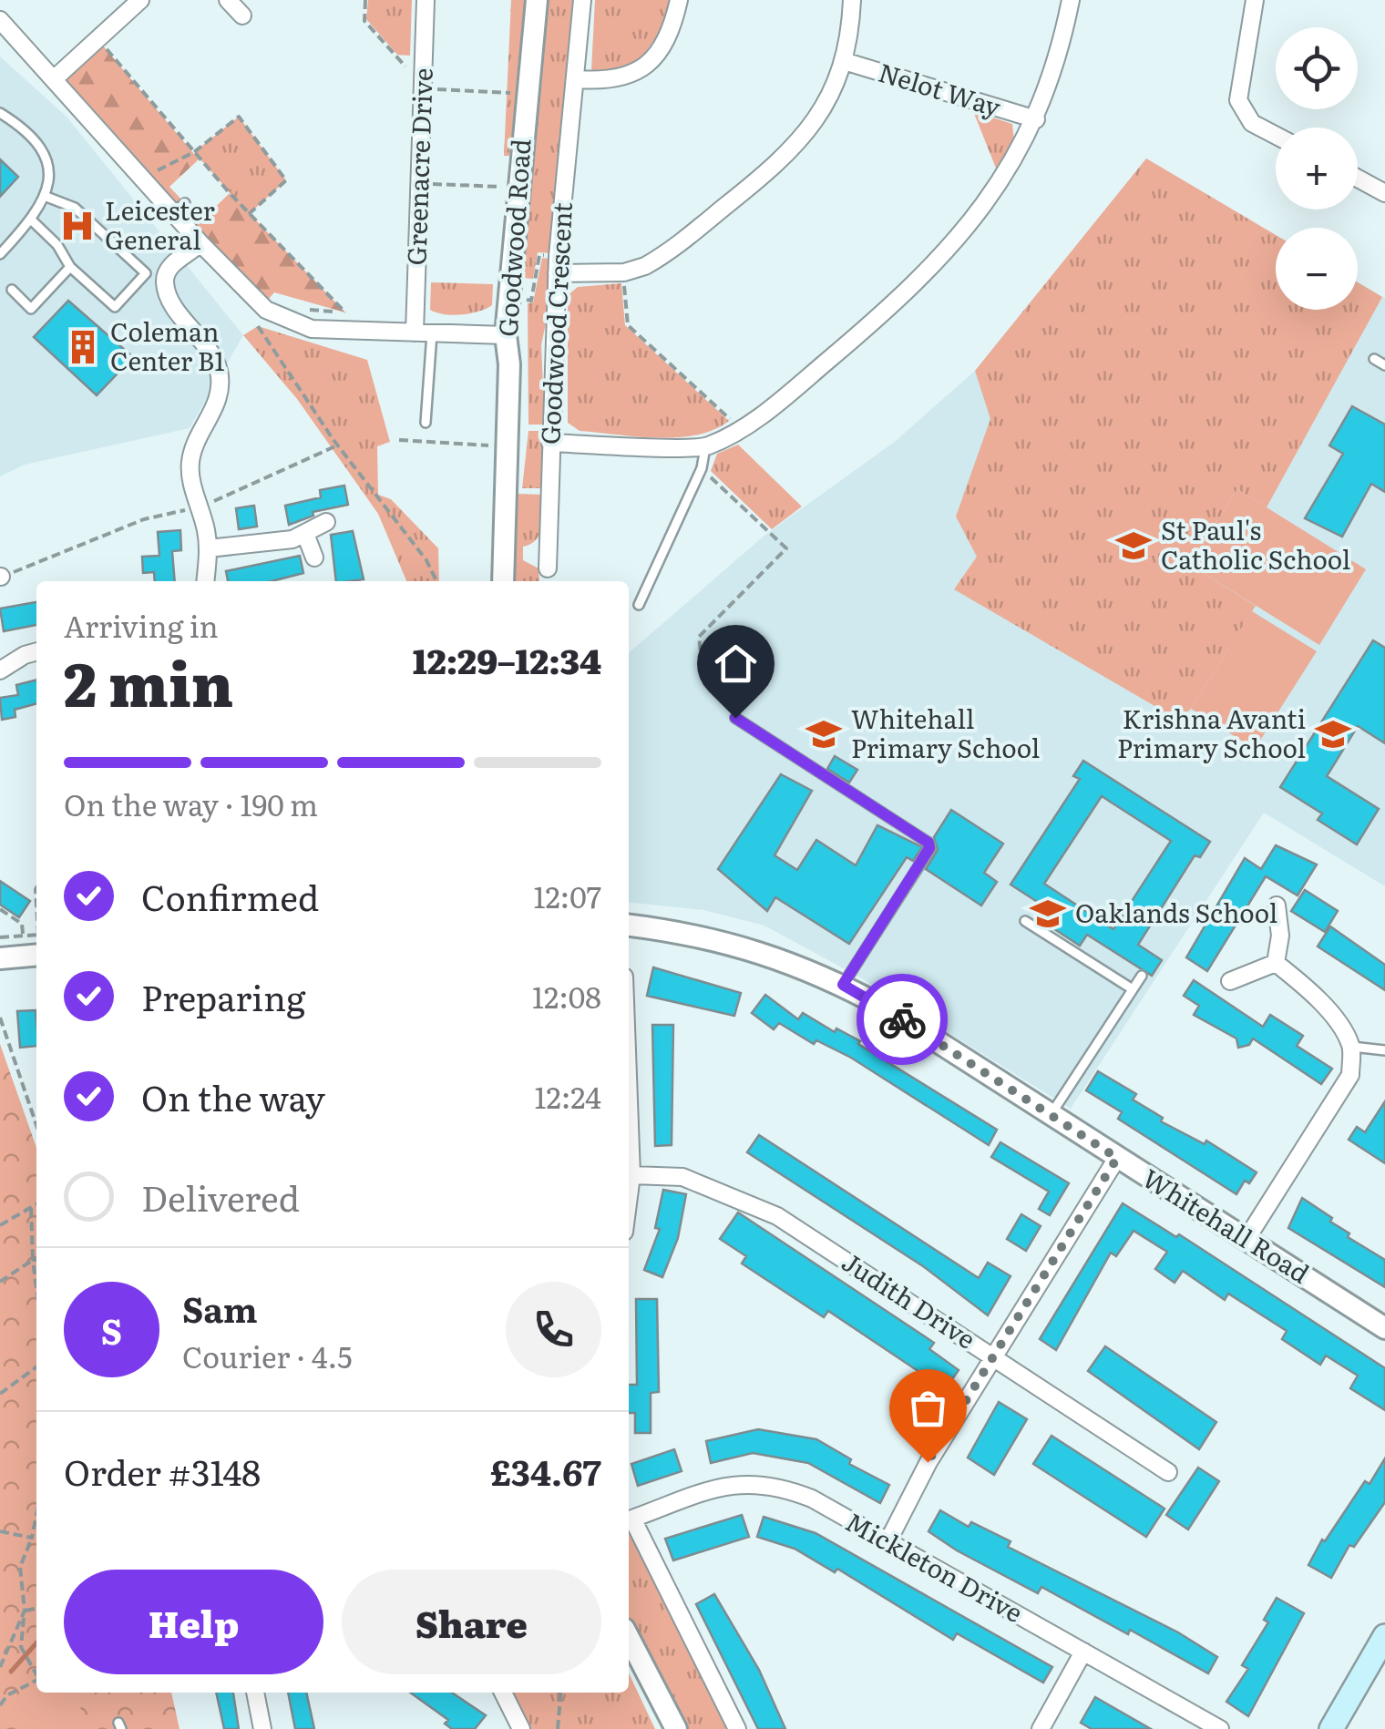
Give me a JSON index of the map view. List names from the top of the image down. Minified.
{"streets":{"street":["Nelot Way","Greenacre Drive","Goodwood Road","Goodwood Crescent","Whitehall Road","Judith Drive","Mickleton Drive"]},"places":{"hospital":["Leicester General"],"building":["Coleman Center B1"],"school or university":["St Paul's Catholic School","Whitehall Primary School","Krishna Avanti Primary School","Oaklands School"]},"page":{"map_buttons":["+","−"],"heading":["2 min","Arriving in","12:29–12:34"],"panel":["Sam","Courier · 4.5","Order #3148","£34.67"],"bar":"On the way · 190 m","list":[["Confirmed","12:07"],["Preparing","12:08"],["On the way","12:24"],"Delivered"],"round":"S","buttons":["Help","Share"]}}
